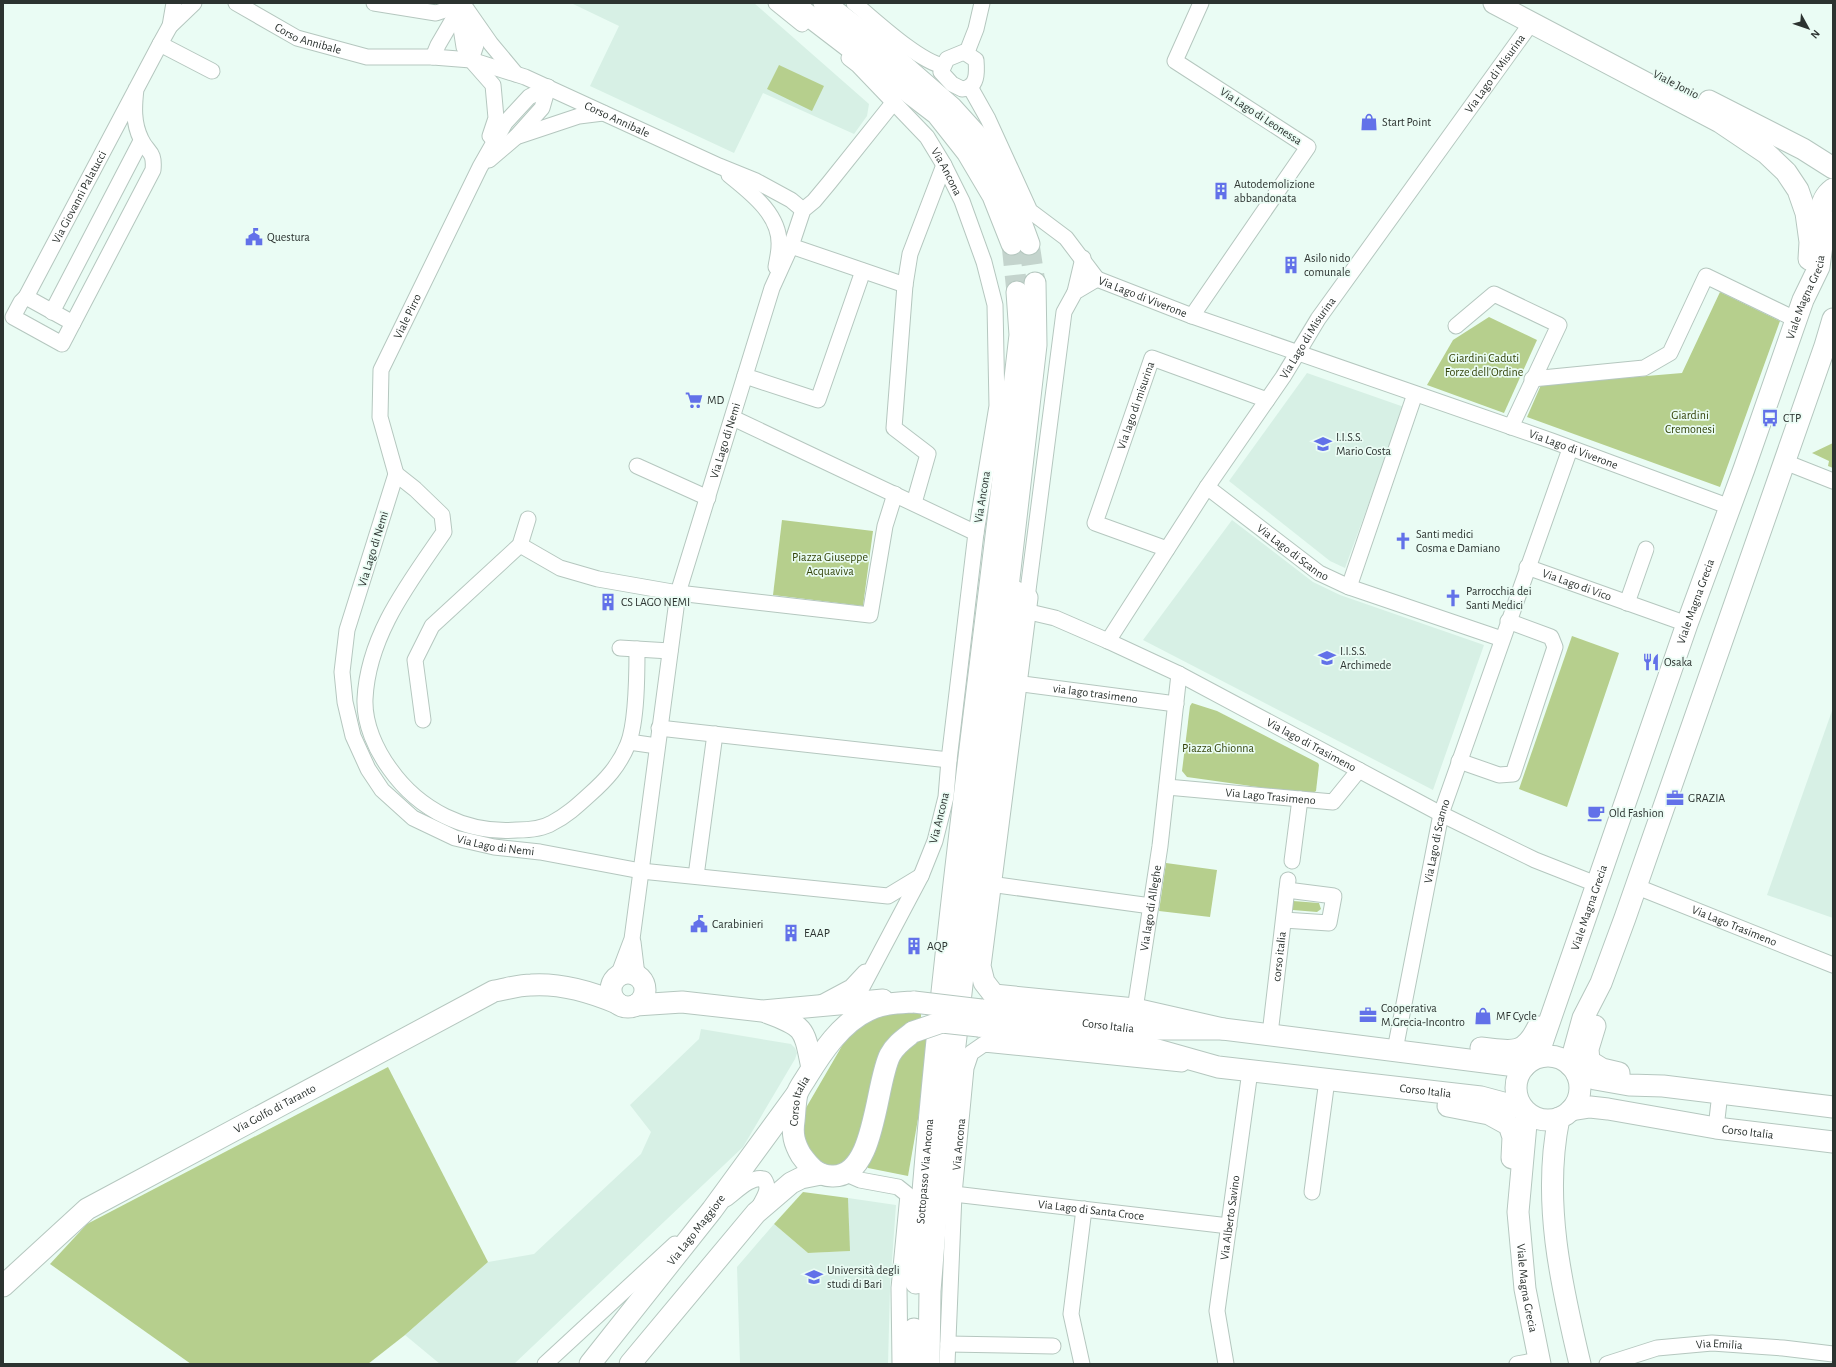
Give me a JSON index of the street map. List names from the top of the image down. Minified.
{"streets":{"street":["Corso Annibale","Via Lago di Misurina","Viale Jonio","Via Lago di Leonessa","Via Ancona","Via Giovanni Palatucci","Viale Magna Grecia","Via Lago di Viverone","Viale Pirro","Via lago di misurina","Via Lago di Nemi","Via Lago di Scanno","Via Lago di Vico","via lago trasimeno","Via lago di Trasimeno","Via Lago Trasimeno","Via lago di Alleghe","corso italia","Corso Italia","Via Golfo di Taranto","Sottopasso Via Ancona","Via Lago di Santa Croce","Via Alberto Savino","Via Lago Maggiore","Via Emilia"]},"crossings":[["Corso Annibale","Viale Pirro"],["Via Lago di Misurina","Viale Jonio"],["Via Lago di Misurina","Via Lago di Viverone"],["Via Lago di Misurina","Via lago di misurina"],["Via Lago di Misurina","Via Lago di Scanno"],["Via Lago di Misurina","Via lago di Trasimeno"],["Viale Jonio","Viale Magna Grecia"],["Via Lago di Leonessa","Via Lago di Viverone"],["Via Ancona","Corso Italia"],["Via Ancona","Sottopasso Via Ancona"],["Via Ancona","Via Lago di Santa Croce"],["Viale Magna Grecia","Via Lago di Viverone"],["Viale Magna Grecia","Via Lago di Vico"],["Viale Magna Grecia","Via lago di Trasimeno"],["Viale Magna Grecia","Corso Italia"],["Viale Pirro","Via Lago di Nemi"],["Via Lago di Nemi","Via Golfo di Taranto"],["Via Lago di Scanno","Via Lago di Vico"],["Via Lago di Scanno","Via lago di Trasimeno"],["via lago trasimeno","Via lago di Alleghe"],["Via lago di Trasimeno","Via Lago Trasimeno"],["Via Lago Trasimeno","Via lago di Alleghe"],["Via lago di Alleghe","Corso Italia"],["Corso Italia","Via Alberto Savino"],["Corso Italia","Via Lago Maggiore"],["Via Lago di Santa Croce","Via Alberto Savino"]],"parks":["Giardini Caduti Forze dell'Ordine","Giardini Cremonesi","Piazza Giuseppe Acquaviva","Piazza Ghionna"],"places":{"shop":["Start Point","MF Cycle"],"building":["Autodemolizione abbandonata","Asilo nido comunale","CS LAGO NEMI","EAAP","AQP"],"public building":["Questura","Carabinieri"],"supermarket":["MD"],"bus stop":["CTP"],"school or university":["I.I.S.S. Mario Costa","I.I.S.S. Archimede","Università degli studi di Bari"],"church":["Santi medici Cosma e Damiano","Parrocchia dei Santi Medici"],"restaurant":["Osaka"],"office":["GRAZIA","Cooperativa M.Grecia-Incontro"],"cafe":["Old Fashion"]},"north":"bottom right"}
